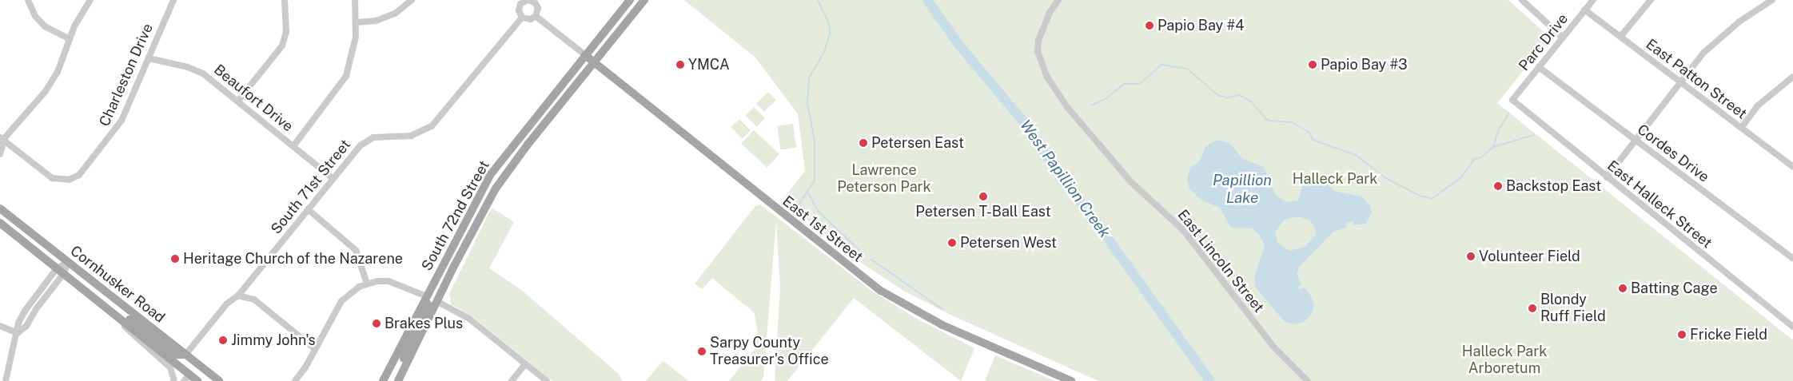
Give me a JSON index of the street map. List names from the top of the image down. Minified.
{"streets":{"main road":["South 72nd Street","East 1st Street","Cornhusker Road"],"street":["Parc Drive","Charleston Drive","East Patton Street","Beaufort Drive","Cordes Drive","South 71st Street","East Halleck Street","East Lincoln Street"]},"crossings":[["Parc Drive","East Patton Street"],["Parc Drive","Cordes Drive"],["Parc Drive","East Halleck Street"],["Charleston Drive","Beaufort Drive"],["Beaufort Drive","South 71st Street"],["South 71st Street","Cornhusker Road"],["South 72nd Street","East 1st Street"]],"water":["West Papillion Creek","Papillion Lake"],"parks":["Lawrence Peterson Park","Halleck Park","Halleck Park Arboretum"],"places":["Papio Bay #4","YMCA","Papio Bay #3","Petersen East","Backstop East","Petersen T-Ball East","Petersen West","Volunteer Field","Heritage Church of the Nazarene","Batting Cage","Blondy Ruff Field","Brakes Plus","Fricke Field","Jimmy John's","Sarpy County Treasurer's Office"]}
